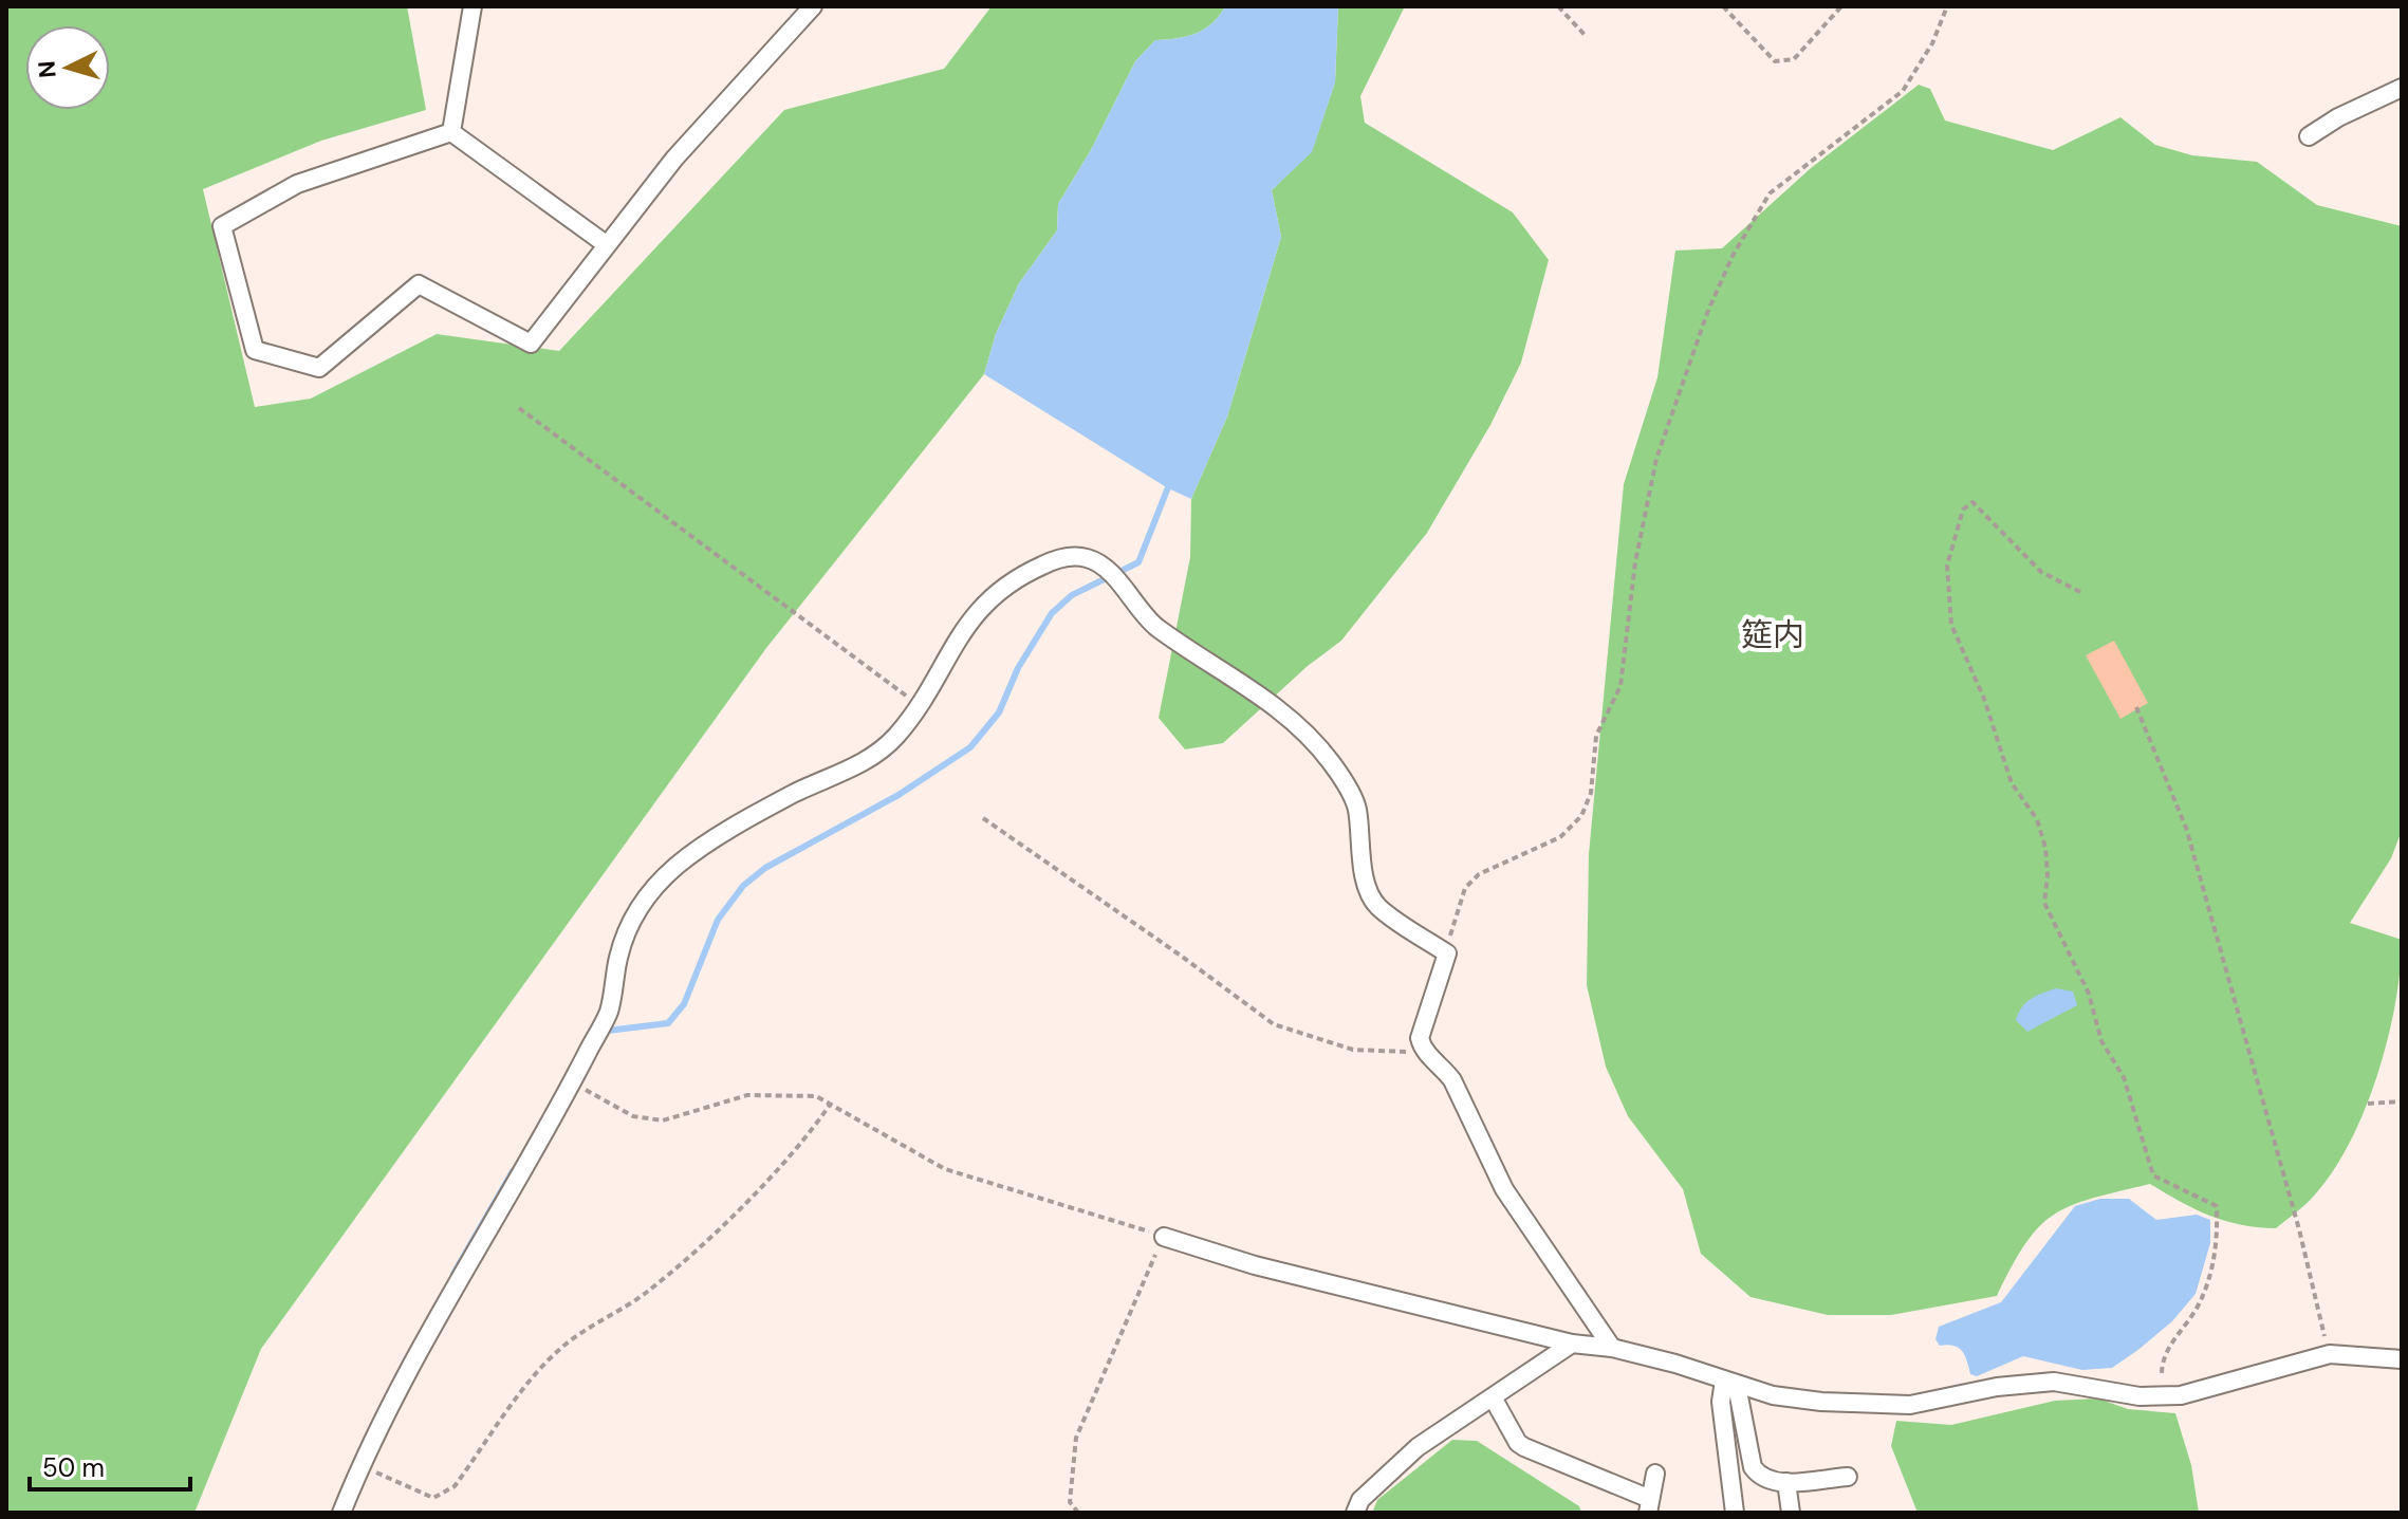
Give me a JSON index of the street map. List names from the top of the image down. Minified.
{"districts":["筵内"],"scale_bar":"50 m","north":"left"}
